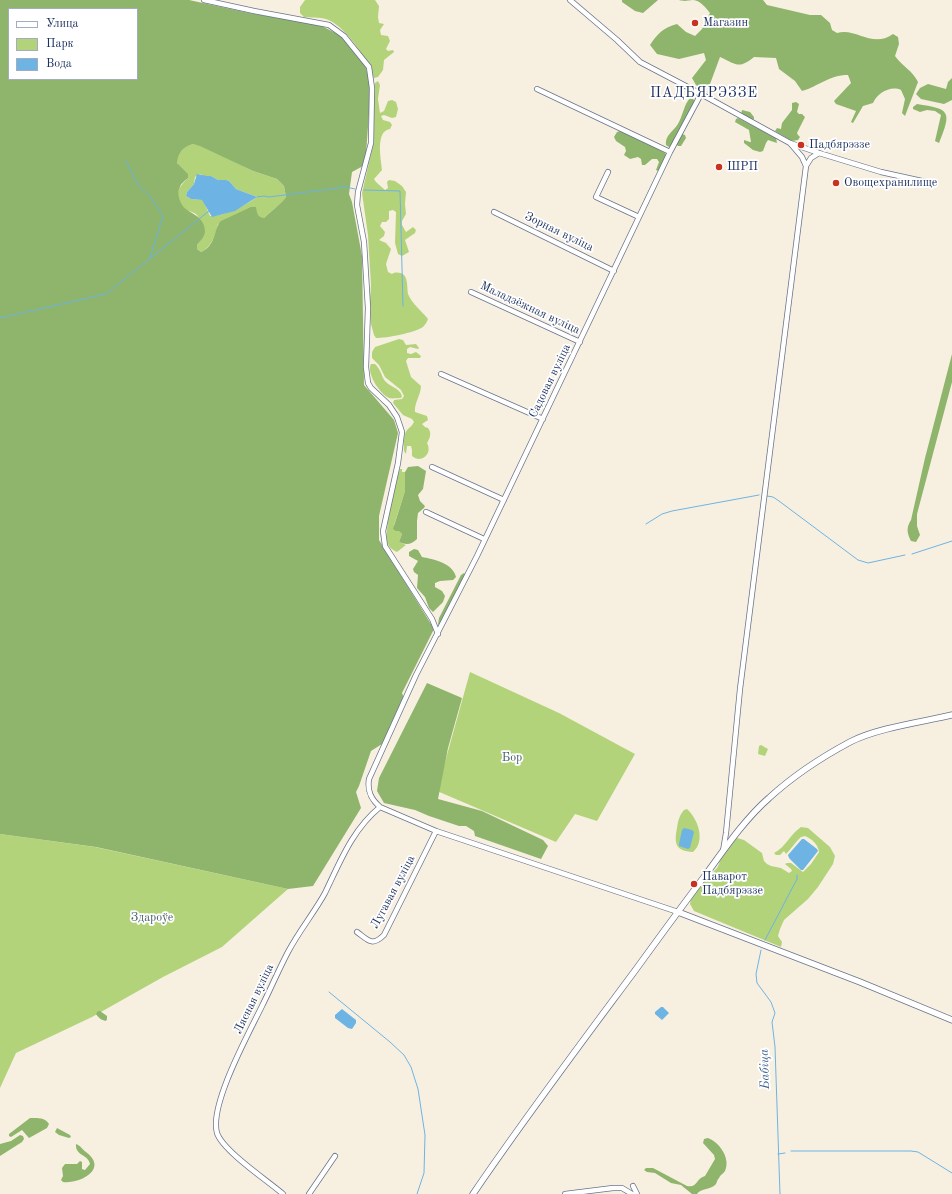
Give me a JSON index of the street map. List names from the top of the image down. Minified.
{"streets":{"street":["Зорная вуліца","Маладзёжная вуліца","Садовая вуліца","Лугавая вуліца","Лясная вуліца"]},"crossings":[["Зорная вуліца","Садовая вуліца"],["Маладзёжная вуліца","Садовая вуліца"],["Садовая вуліца","Лясная вуліца"]],"districts":["ПАДБЯРЭЗЗЕ"],"water":["Бабіца"],"parks":["Бор","Здароўе"],"places":["Магазин","Падбярэззе","ШРП","Овощехранилище","Паварот Падбярэззе"],"legend":["Улица","Парк","Вода"]}
